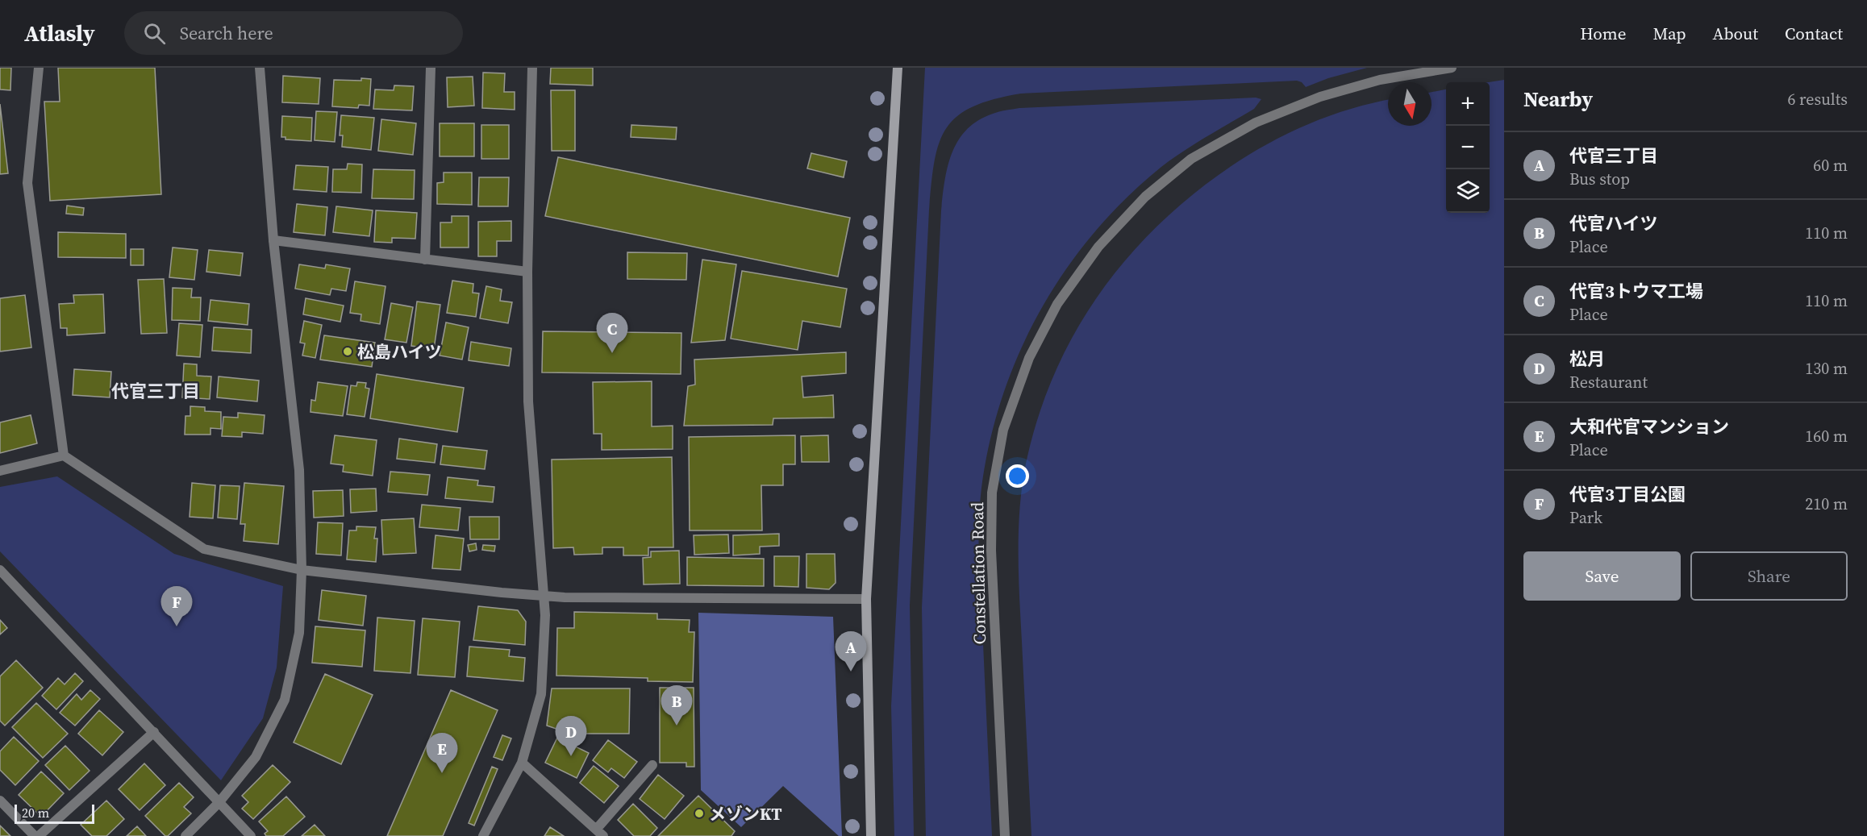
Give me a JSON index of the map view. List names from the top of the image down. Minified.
{"streets":{"street":["Constellation Road"]},"districts":["代官三丁目"],"places":["松島ハイツ","メゾンKT"],"scale_bar":"20 m","north":"bottom","page":{"header":"Atlasly","search":"Search here","nav":["Home","Map","About","Contact"],"heading":["Nearby","6 results"],"map_buttons":["+","−"],"list":[{"mark":"A","name":"代官三丁目","note":"Bus stop","value":"60 m"},{"mark":"B","name":"代官ハイツ","note":"Place","value":"110 m"},{"mark":"C","name":"代官3トウマ工場","note":"Place","value":"110 m"},{"mark":"D","name":"松月","note":"Restaurant","value":"130 m"},{"mark":"E","name":"大和代官マンション","note":"Place","value":"160 m"},{"mark":"F","name":"代官3丁目公園","note":"Park","value":"210 m"}],"pins":["C","F","A","B","D","E"],"buttons":["Save","Share"],"scale":"20 m"}}
